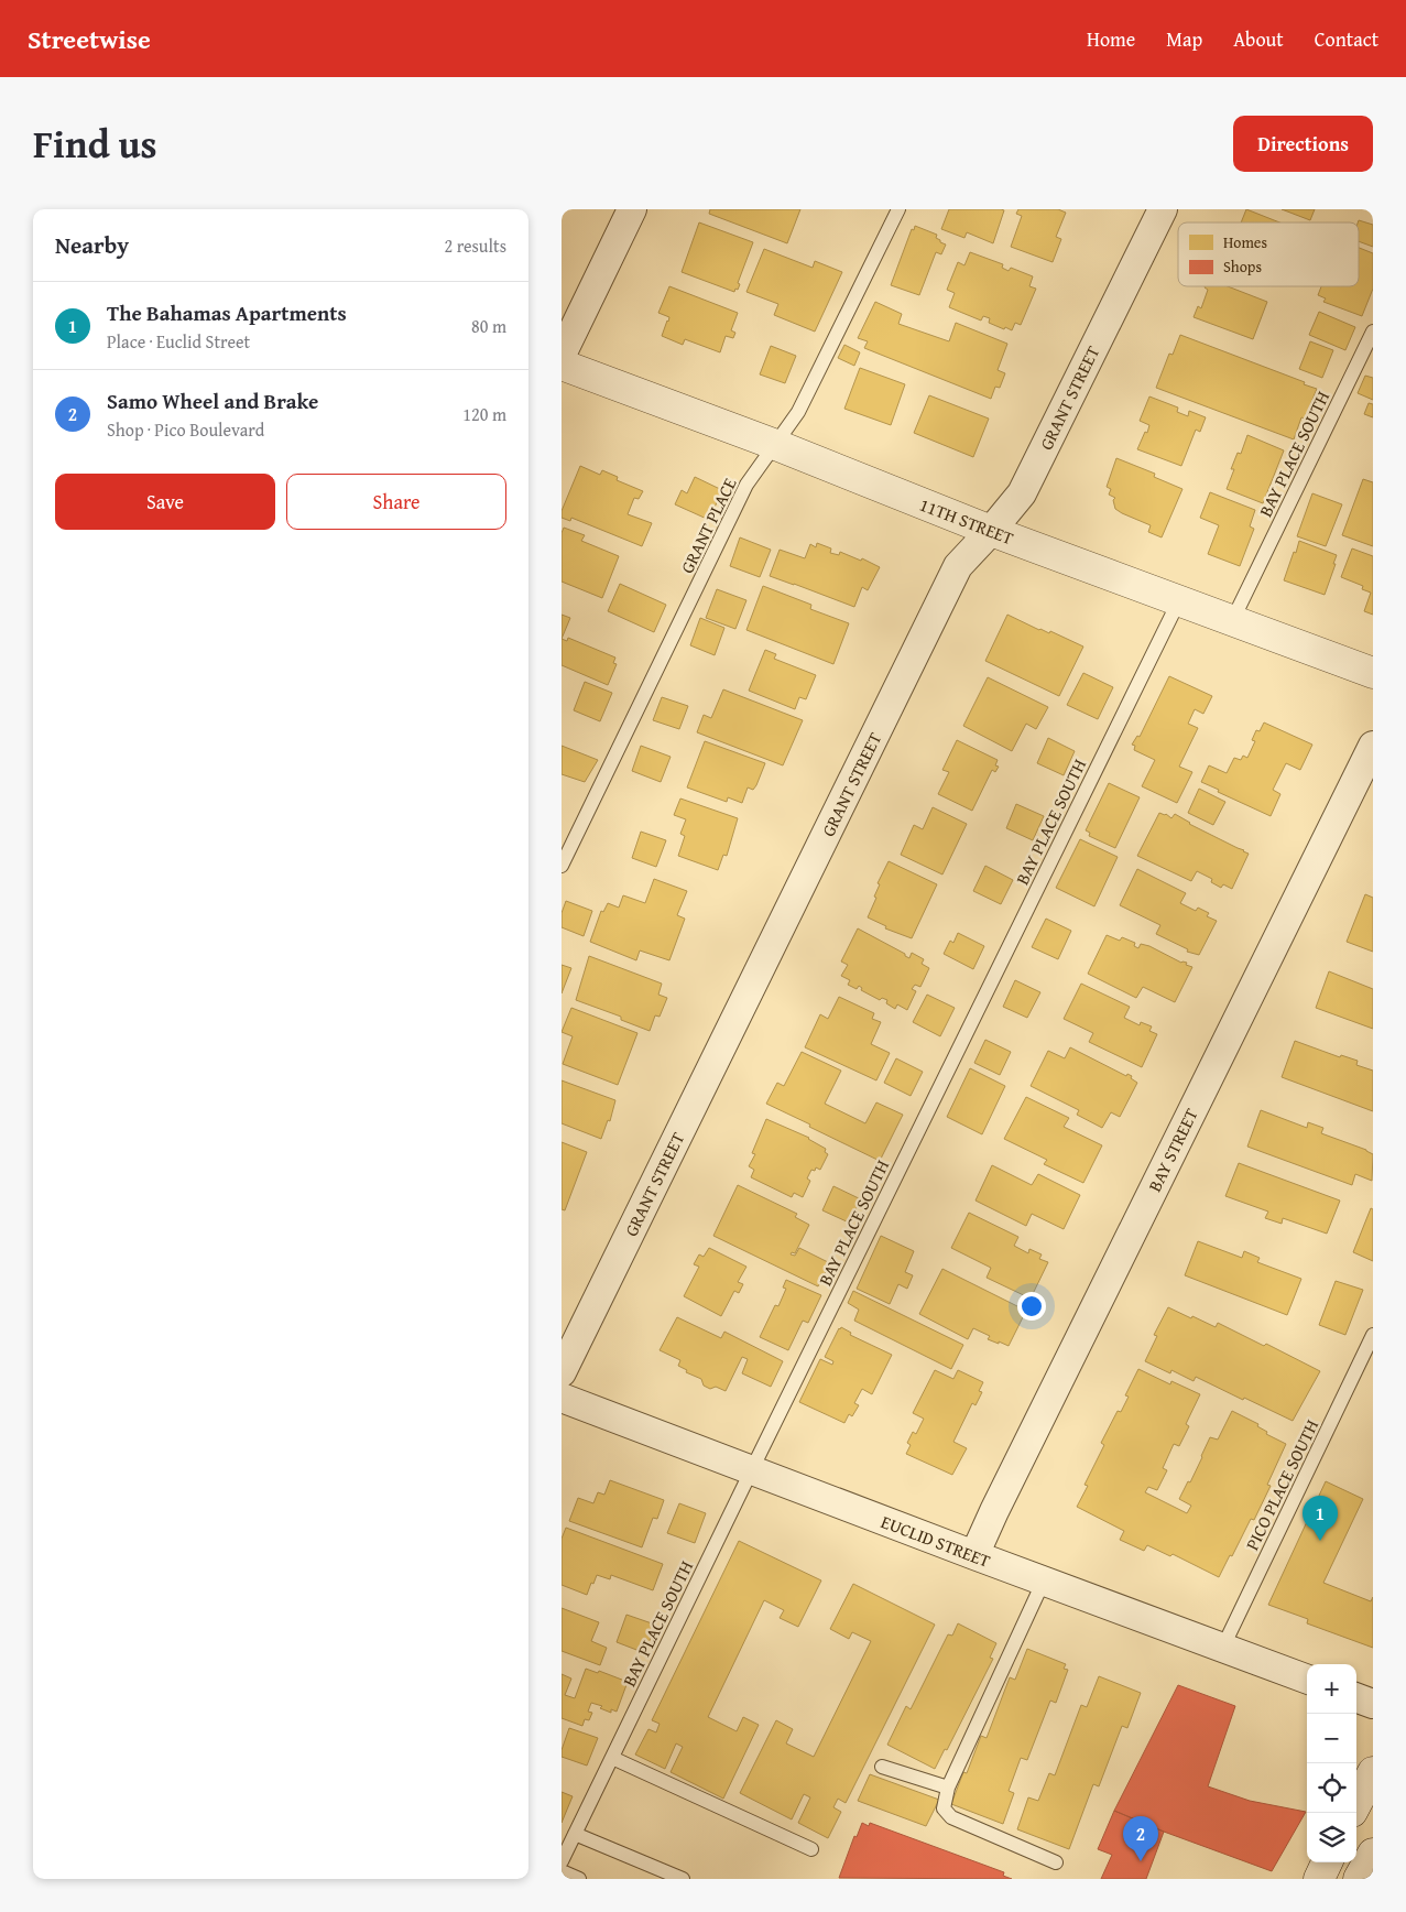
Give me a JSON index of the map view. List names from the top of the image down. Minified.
{"streets":{"street":["GRANT STREET","11TH STREET","BAY STREET","EUCLID STREET"],"lane":["BAY PLACE SOUTH","GRANT PLACE","PICO PLACE SOUTH"]},"crossings":[["GRANT STREET","11TH STREET"],["BAY PLACE SOUTH","11TH STREET"],["BAY PLACE SOUTH","EUCLID STREET"],["11TH STREET","GRANT PLACE"],["BAY STREET","EUCLID STREET"],["PICO PLACE SOUTH","EUCLID STREET"]],"legend":["Homes","Shops"],"page":{"header":"Streetwise","nav":["Home","Map","About","Contact"],"title":"Find us","buttons":["Directions",["Save","Share"]],"heading":["Nearby","2 results"],"list":[{"mark":"1","name":"The Bahamas Apartments","note":"Place · Euclid Street","value":"80 m"},{"mark":"2","name":"Samo Wheel and Brake","note":"Shop · Pico Boulevard","value":"120 m"}],"pins":["1","2"],"map_buttons":["+","−"]}}
